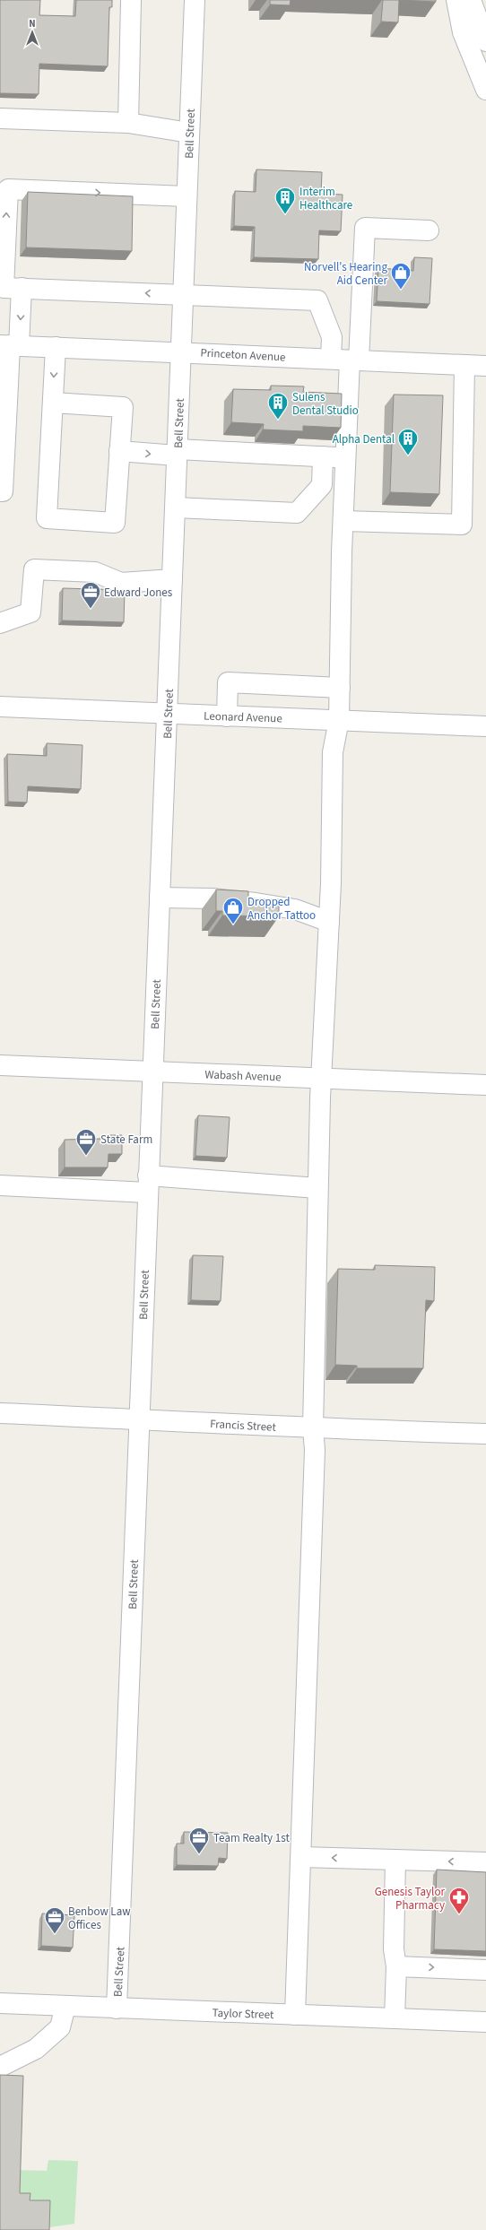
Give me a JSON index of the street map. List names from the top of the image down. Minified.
{"streets":{"street":["Bell Street","Princeton Avenue","Leonard Avenue","Wabash Avenue","Francis Street","Taylor Street"]},"crossings":[["Bell Street","Princeton Avenue"],["Bell Street","Leonard Avenue"],["Bell Street","Wabash Avenue"],["Bell Street","Francis Street"],["Bell Street","Taylor Street"]],"places":{"building":["Interim Healthcare","Sulens Dental Studio","Alpha Dental"],"shop":["Norvell's Hearing Aid Center","Dropped Anchor Tattoo"],"office":["Edward Jones","State Farm","Team Realty 1st","Benbow Law Offices"],"pharmacy":["Genesis Taylor Pharmacy"]},"north":"top"}
